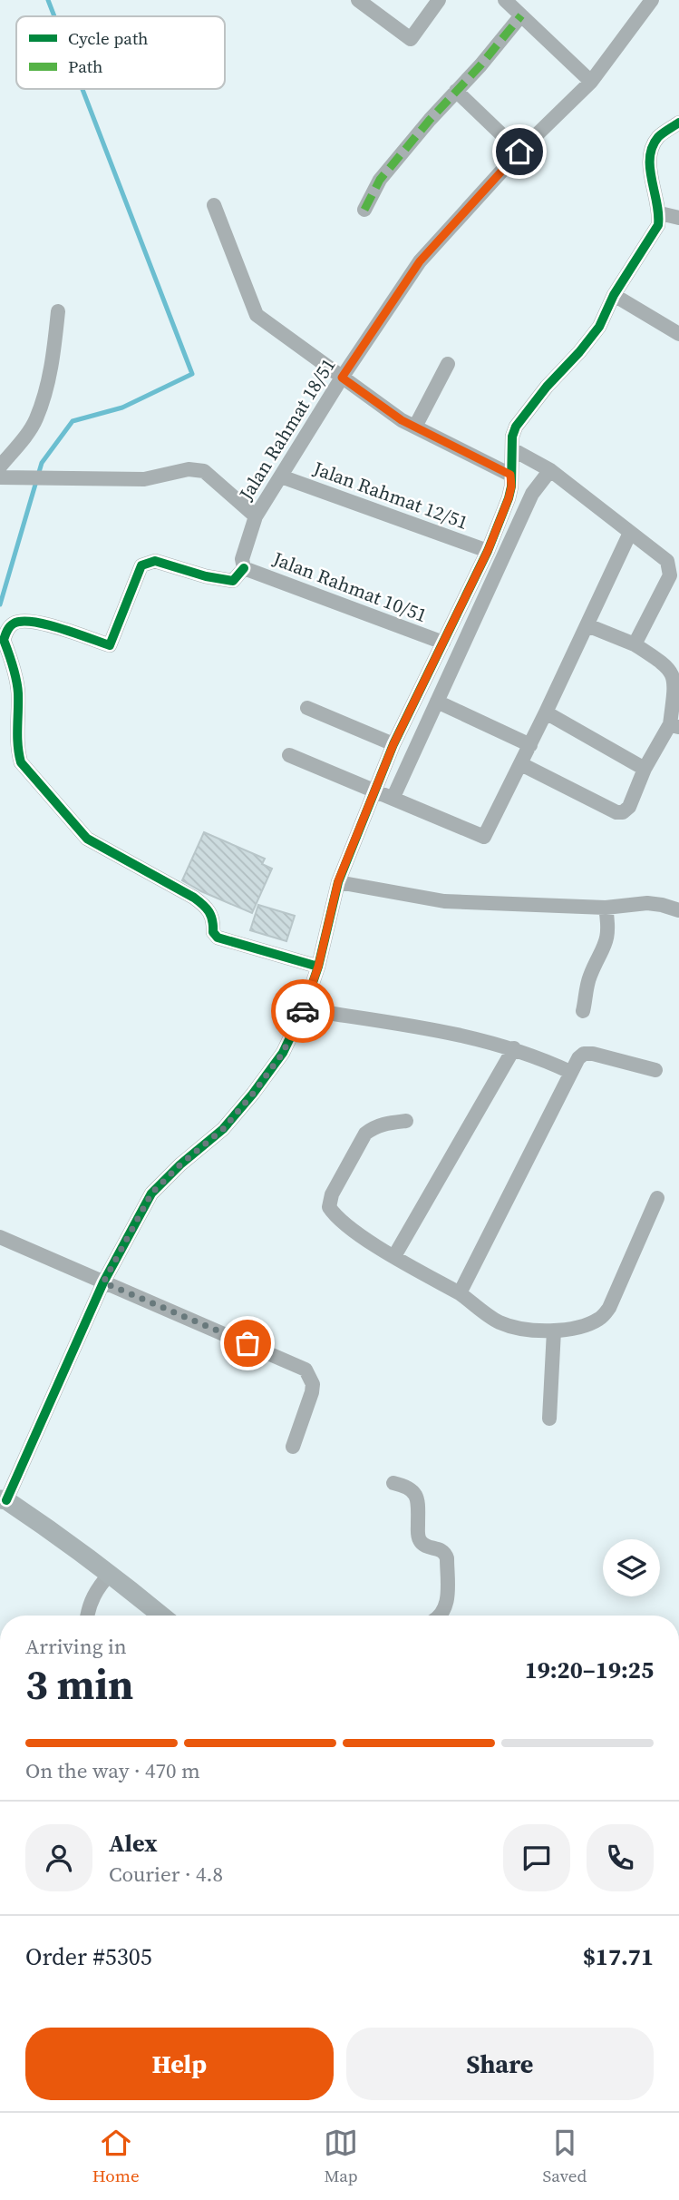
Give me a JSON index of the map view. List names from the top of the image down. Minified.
{"streets":{"street":["Jalan Rahmat 18/51","Jalan Rahmat 12/51","Jalan Rahmat 10/51"]},"crossings":[["Jalan Rahmat 18/51","Jalan Rahmat 12/51"],["Jalan Rahmat 18/51","Jalan Rahmat 10/51"]],"legend":["Cycle path","Path"],"page":{"heading":["3 min","Arriving in","19:20–19:25"],"panel":["Alex","Courier · 4.8","Order #5305","$17.71"],"bar":"On the way · 470 m","buttons":["Help","Share"],"tabs":["Home","Map","Saved"]}}
